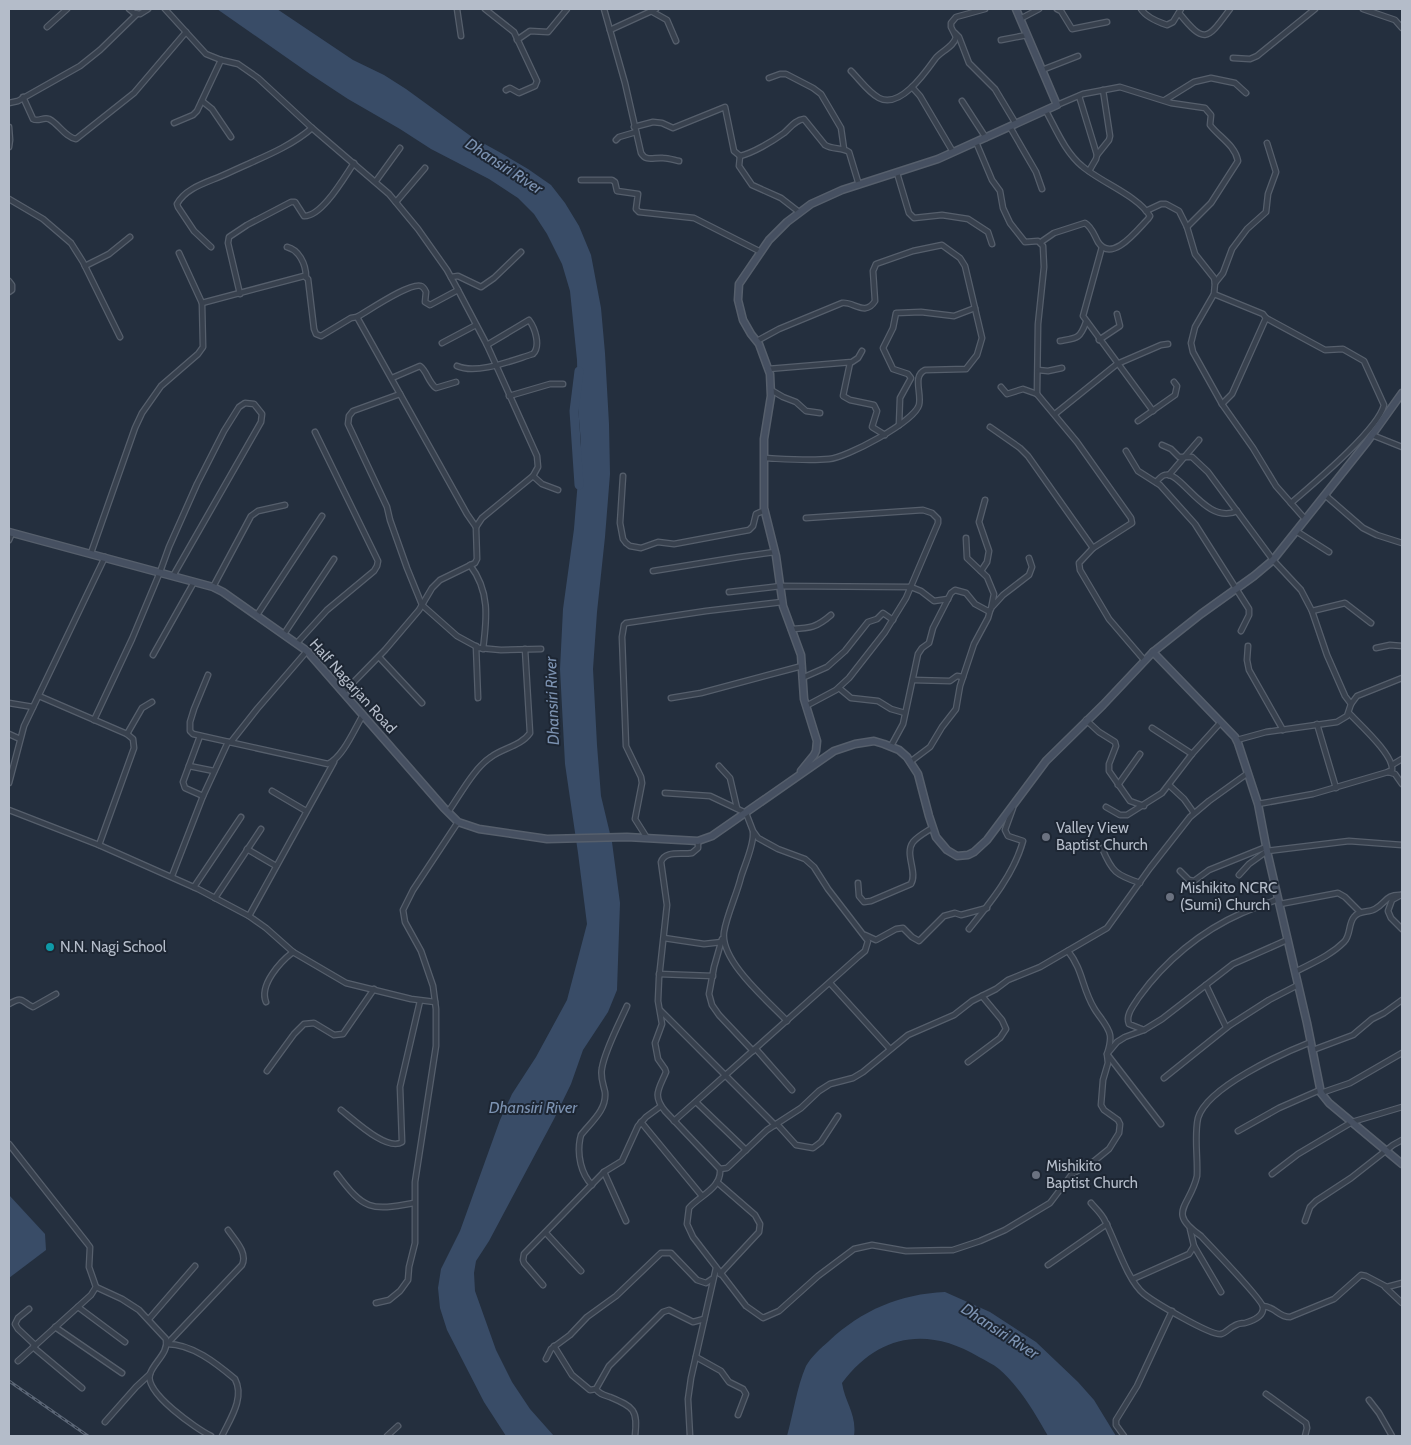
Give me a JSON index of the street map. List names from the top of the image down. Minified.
{"streets":{"main road":["Half Nagarjan Road"]},"water":["Dhansiri River"],"places":["Valley View Baptist Church","Mishikito NCRC (Sumi) Church","N.N. Nagi School","Mishikito Baptist Church"]}
